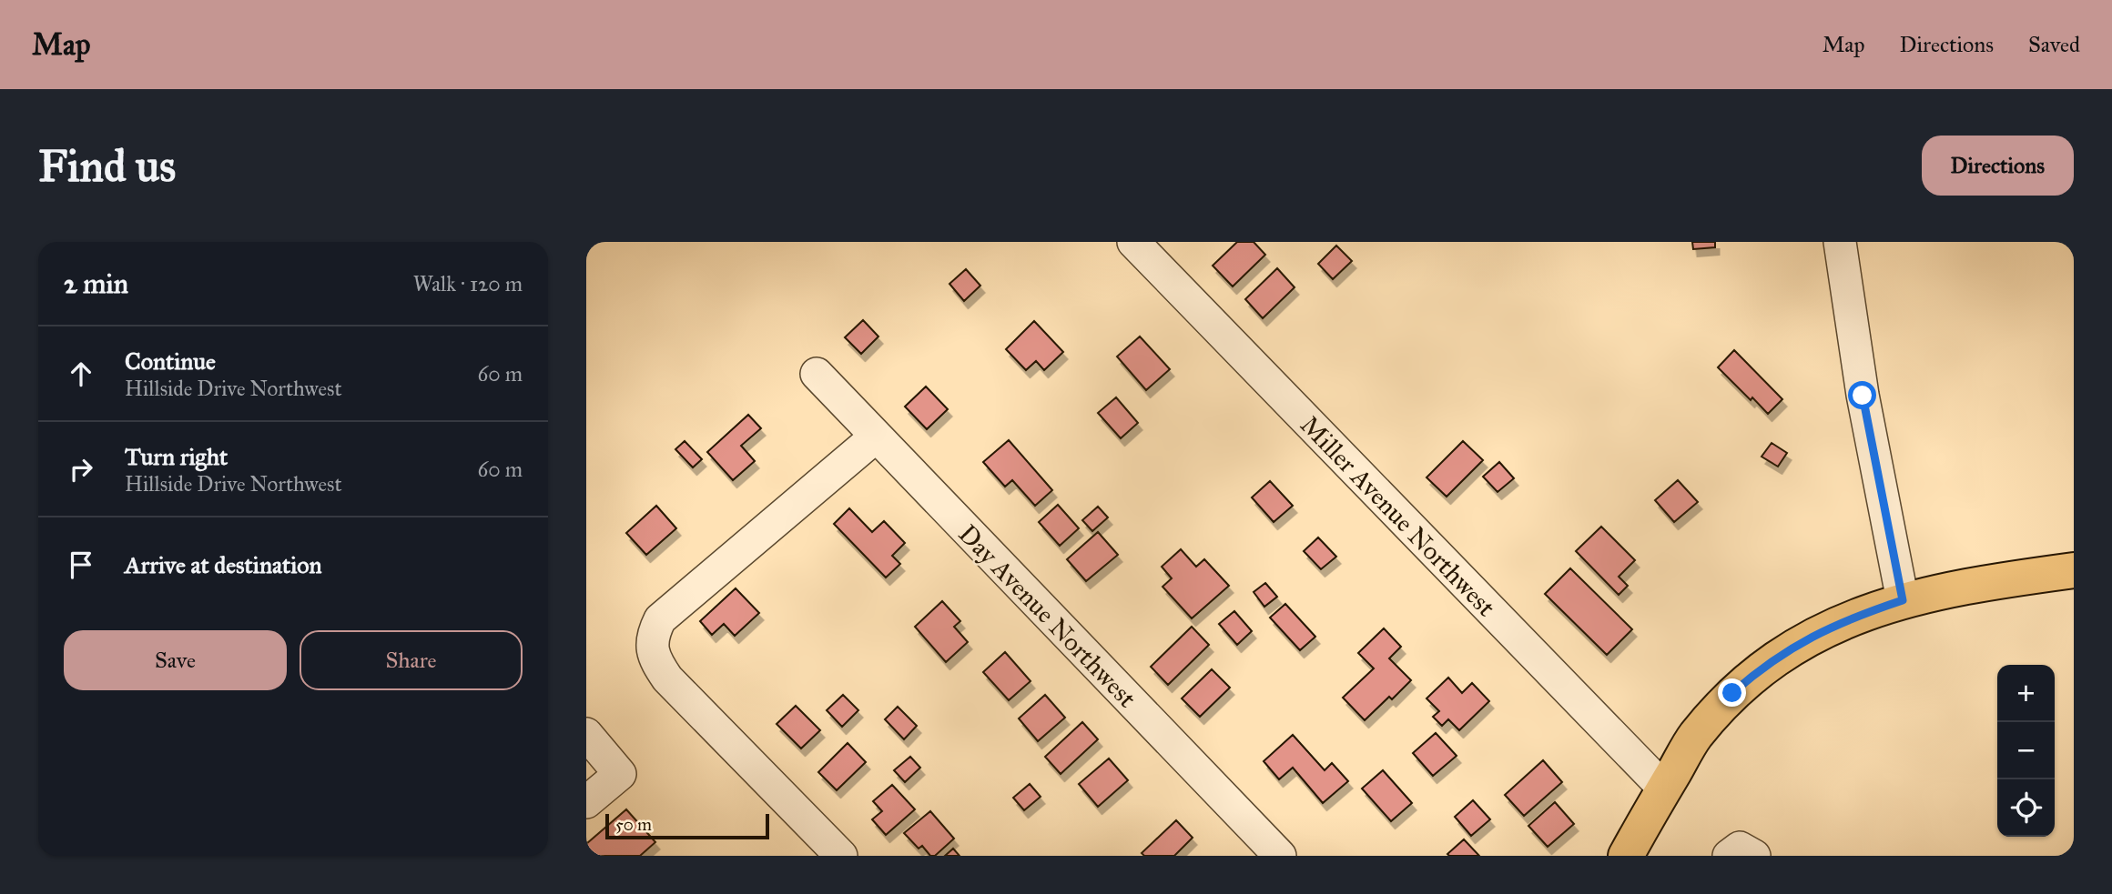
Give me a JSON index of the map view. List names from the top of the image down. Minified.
{"streets":{"street":["Miller Avenue Northwest","Day Avenue Northwest"]},"scale_bar":"50 m","page":{"header":"Map","nav":["Map","Directions","Saved"],"buttons":["Directions",["Save","Share"]],"title":"Find us","heading":["2 min","Walk · 120 m"],"list":[["Continue","Hillside Drive Northwest","60 m"],["Turn right","Hillside Drive Northwest","60 m"],"Arrive at destination"],"map_buttons":["+","−"],"scale":"50 m"}}
